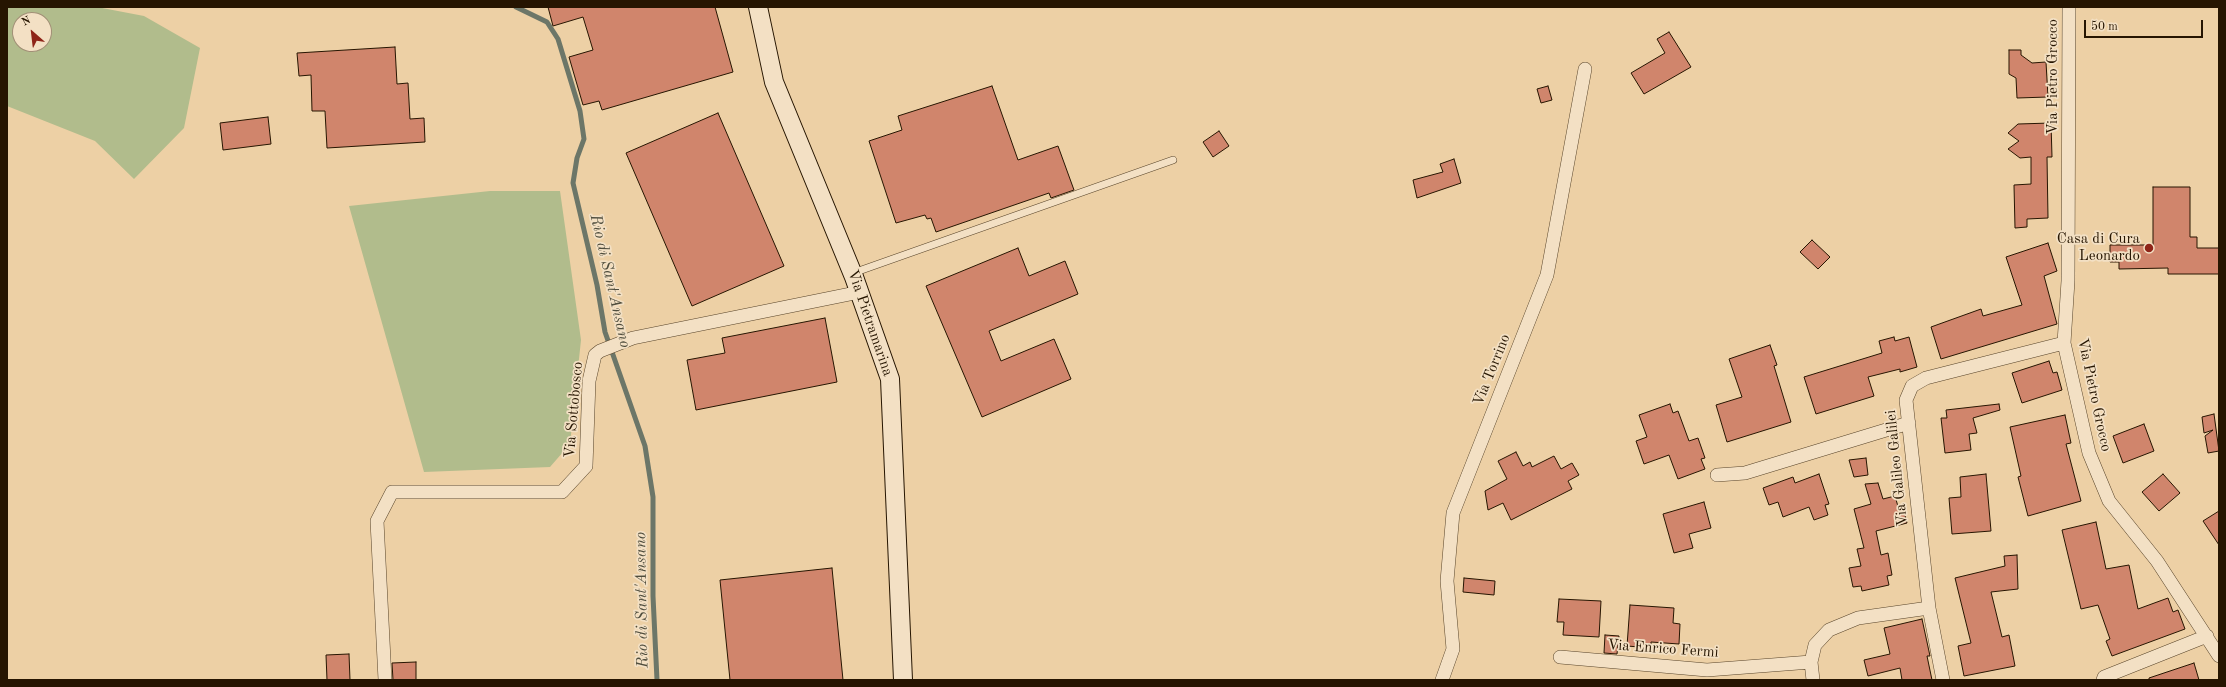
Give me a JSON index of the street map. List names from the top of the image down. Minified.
{"streets":{"main road":["Via Pietramarina"],"street":["Via Pietro Grocco","Via Torrino","Via Sottobosco","Via Galileo Galilei","Via Enrico Fermi"]},"crossings":[["Via Pietro Grocco","Via Galileo Galilei"],["Via Pietramarina","Via Sottobosco"]],"water":["Rio di Sant'Ansano"],"places":["Casa di Cura Leonardo"],"scale_bar":"50 m","north":"top left"}
